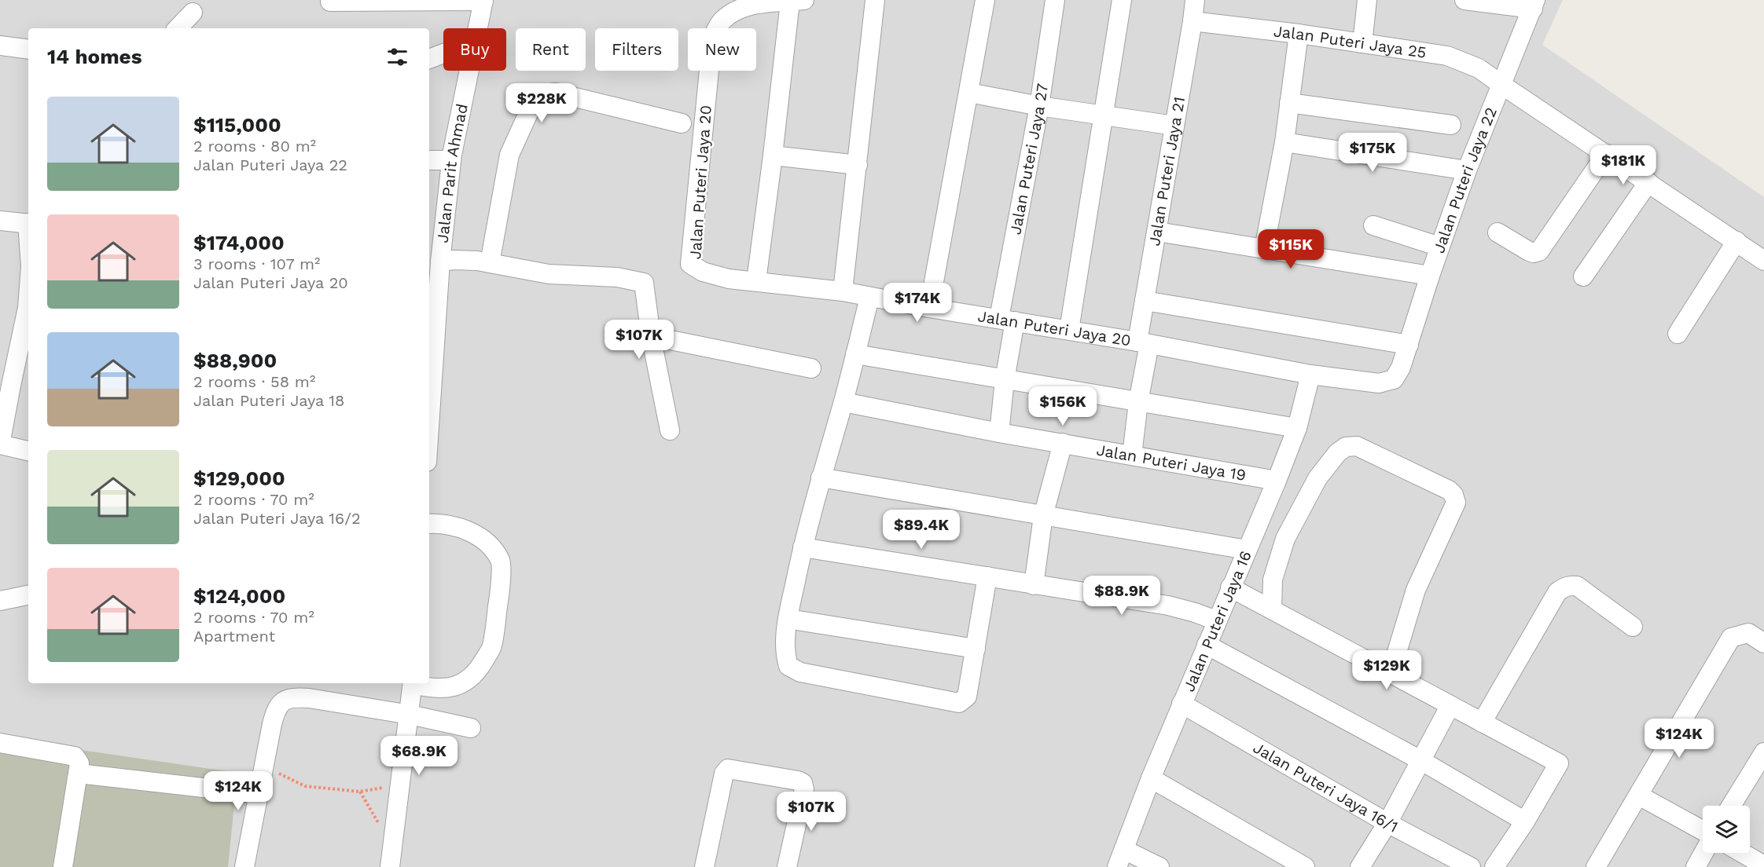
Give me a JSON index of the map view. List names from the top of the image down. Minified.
{"streets":{"street":["Jalan Puteri Jaya 25","Jalan Puteri Jaya 27","Jalan Puteri Jaya 21","Jalan Parit Ahmad","Jalan Puteri Jaya 22","Jalan Puteri Jaya 20","Jalan Puteri Jaya 19","Jalan Puteri Jaya 16","Jalan Puteri Jaya 16/1"]},"crossings":[["Jalan Puteri Jaya 25","Jalan Puteri Jaya 21"],["Jalan Puteri Jaya 25","Jalan Puteri Jaya 22"],["Jalan Puteri Jaya 27","Jalan Puteri Jaya 20"],["Jalan Puteri Jaya 27","Jalan Puteri Jaya 19"],["Jalan Puteri Jaya 21","Jalan Puteri Jaya 20"],["Jalan Puteri Jaya 21","Jalan Puteri Jaya 19"],["Jalan Puteri Jaya 22","Jalan Puteri Jaya 20"],["Jalan Puteri Jaya 20","Jalan Puteri Jaya 16"],["Jalan Puteri Jaya 19","Jalan Puteri Jaya 16"],["Jalan Puteri Jaya 16","Jalan Puteri Jaya 16/1"]],"page":{"chip":["Buy","Rent","Filters","New"],"heading":"14 homes","price":["$228K","$175K","$181K","$115K","$174K","$107K","$156K","$89.4K","$88.9K","$129K","$124K","$68.9K","$124K","$107K"],"list":[{"name":"$115,000","note":"2 rooms · 80 m² · Jalan Puteri Jaya 22"},{"name":"$174,000","note":"3 rooms · 107 m² · Jalan Puteri Jaya 20"},{"name":"$88,900","note":"2 rooms · 58 m² · Jalan Puteri Jaya 18"},{"name":"$129,000","note":"2 rooms · 70 m² · Jalan Puteri Jaya 16/2"},{"name":"$124,000","note":"2 rooms · 70 m² · Apartment"}]}}
